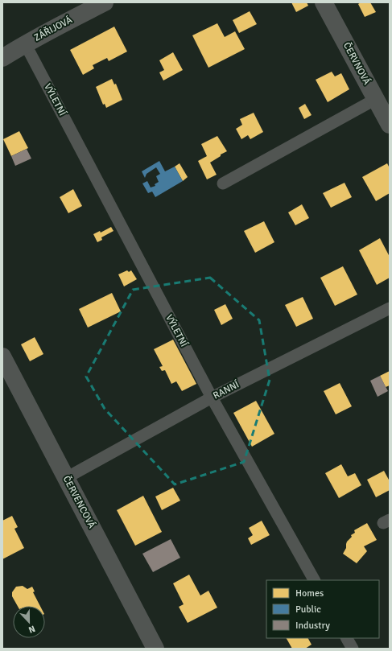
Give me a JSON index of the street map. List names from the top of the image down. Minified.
{"streets":{"street":["ZÁŘIJOVÁ","ČERVNOVÁ","ČERVENCOVÁ"],"lane":["VÝLETNÍ","RANNÍ"]},"crossings":[["ZÁŘIJOVÁ","VÝLETNÍ"],["VÝLETNÍ","RANNÍ"],["RANNÍ","ČERVENCOVÁ"]],"legend":["Homes","Public","Industry"],"north":"bottom"}
